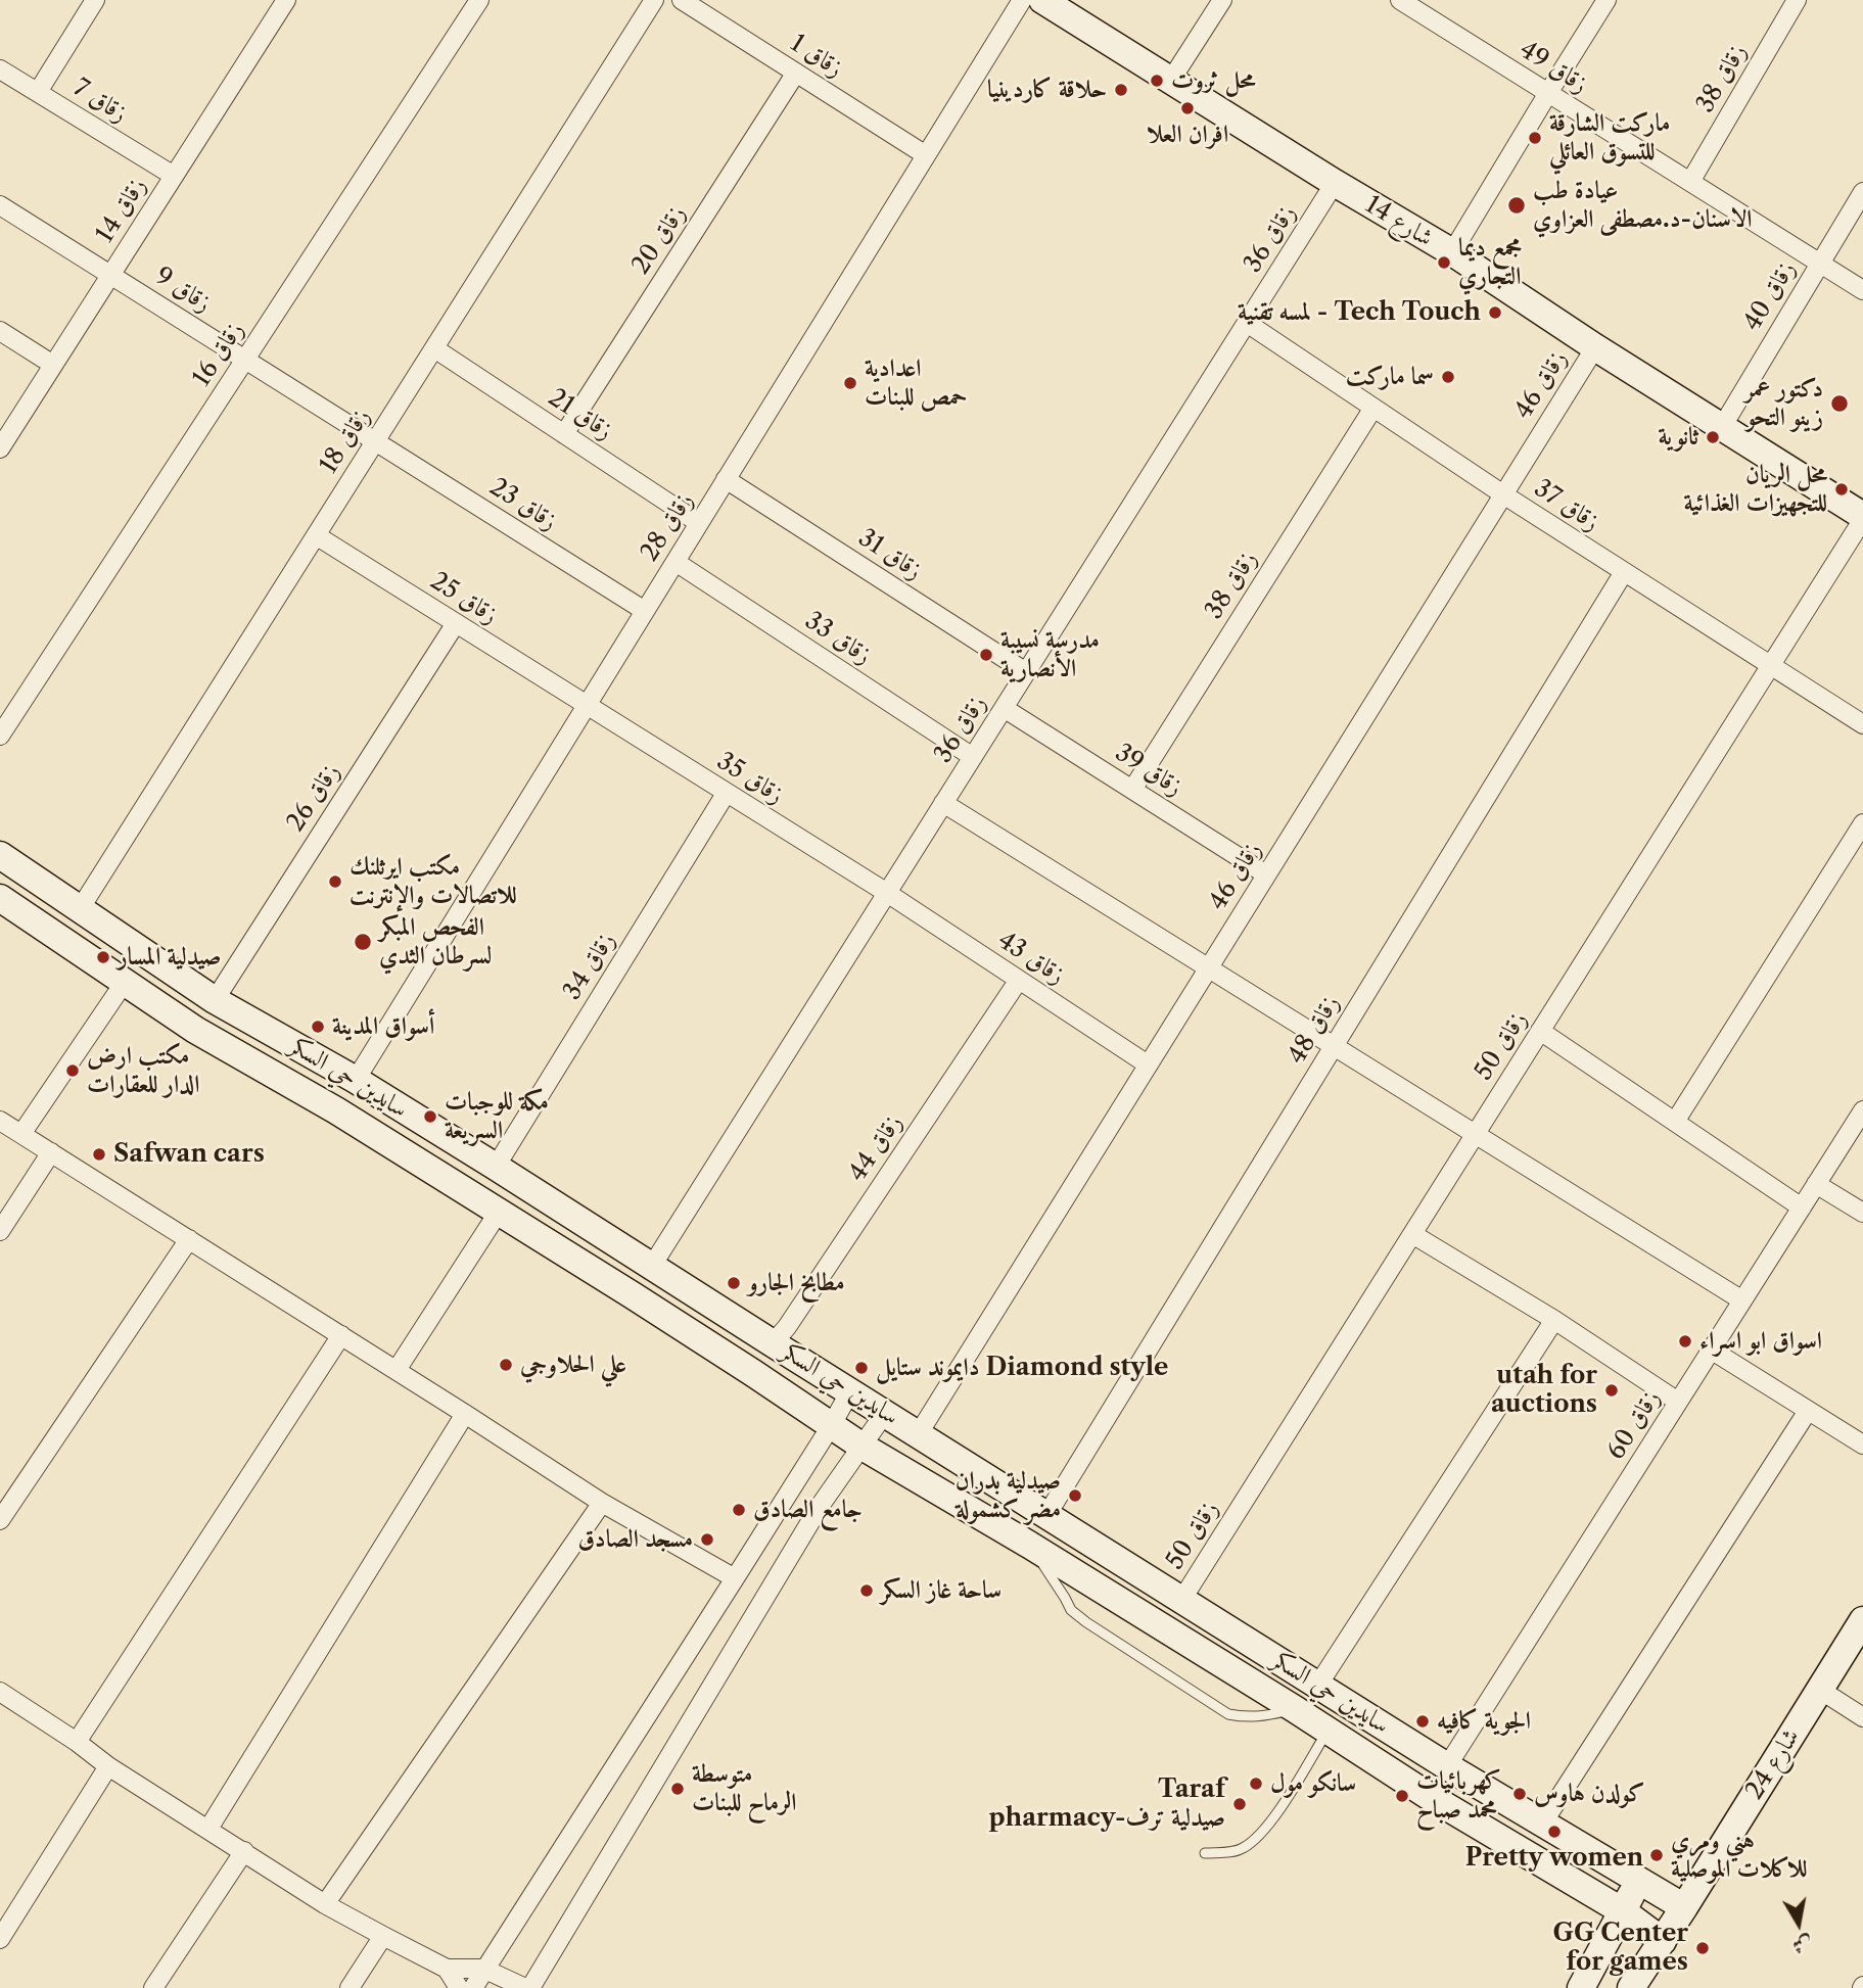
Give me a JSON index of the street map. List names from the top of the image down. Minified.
{"streets":{"street":["زقاق 1","زقاق 49","زقاق 38","زقاق 7","زقاق 14","شارع 14","زقاق 36","زقاق 20","زقاق 9","زقاق 40","زقاق 16","زقاق 46","زقاق 21","زقاق 18","زقاق 23","زقاق 37","زقاق 28","زقاق 31","زقاق 25","زقاق 33","زقاق 39","زقاق 35","زقاق 26","زقاق 43","زقاق 34","زقاق 48","زقاق 50","سايدين حي السكر","زقاق 44","زقاق 60","شارع 24"]},"crossings":[["زقاق 1","زقاق 20"],["زقاق 1","زقاق 28"],["زقاق 49","زقاق 38"],["زقاق 49","زقاق 40"],["زقاق 38","زقاق 37"],["زقاق 38","زقاق 39"],["زقاق 7","زقاق 14"],["زقاق 14","زقاق 9"],["شارع 14","زقاق 36"],["شارع 14","زقاق 40"],["شارع 14","زقاق 46"],["شارع 14","زقاق 50"],["زقاق 36","زقاق 37"],["زقاق 36","زقاق 31"],["زقاق 36","زقاق 33"],["زقاق 36","زقاق 39"],["زقاق 36","زقاق 35"],["زقاق 36","زقاق 43"],["زقاق 36","سايدين حي السكر"],["زقاق 20","زقاق 21"],["زقاق 9","زقاق 16"],["زقاق 9","زقاق 18"],["زقاق 9","زقاق 23"],["زقاق 46","زقاق 37"],["زقاق 46","زقاق 39"],["زقاق 46","زقاق 43"],["زقاق 46","سايدين حي السكر"],["زقاق 21","زقاق 18"],["زقاق 21","زقاق 28"],["زقاق 18","زقاق 23"],["زقاق 18","زقاق 25"],["زقاق 18","سايدين حي السكر"],["زقاق 23","زقاق 28"],["زقاق 37","زقاق 48"],["زقاق 37","زقاق 50"],["زقاق 28","زقاق 31"],["زقاق 28","زقاق 25"],["زقاق 28","زقاق 33"],["زقاق 28","زقاق 35"],["زقاق 28","سايدين حي السكر"],["زقاق 25","زقاق 35"],["زقاق 25","زقاق 26"],["زقاق 35","زقاق 43"],["زقاق 35","زقاق 34"],["زقاق 26","سايدين حي السكر"],["زقاق 43","زقاق 44"],["زقاق 34","سايدين حي السكر"],["زقاق 48","سايدين حي السكر"],["زقاق 50","سايدين حي السكر"],["سايدين حي السكر","زقاق 44"],["سايدين حي السكر","زقاق 60"],["سايدين حي السكر","شارع 24"]],"places":["محل ثروت","حلاقة كاردينيا","افران العلا","ماركت الشارقة للتسوق العائلي","عيادة طب الاسنان-د.مصطفى العزاوي","مجمع ديما التجاري","لمسه تقنية - Tech Touch","سما ماركت","اعدادية حمص للبنات","دكتور عمر زينو التحو","ثانوية","محل الريان للتجهيزات الغذائية","مدرسة نسيبة الأنصارية","مكتب ايرثلنك للاتصالات والإنترنت","الفحص المبكر لسرطان الثدي","صيدلية المسار","أسواق المدينة","مكتب ارض الدار للعقارات","مكة للوجبات السريعة","Safwan cars","مطابخ الجارو","اسواق ابو اسراء","علي الحلاوجي","دايموند ستايل Diamond style","utah for auctions","صيدلية بدران مضر كشمولة","جامع الصادق","مسجد الصادق","ساحة غاز السكر","الجوية كافيه","سانكو مول","متوسطة الرماح للبنات","كولدن هاوس","كهربائيات محمد صباح","Taraf pharmacy-صيدلية ترف","Pretty women","هني ومري للاكلات الموصلية","GG Center for games"],"north":"bottom"}
